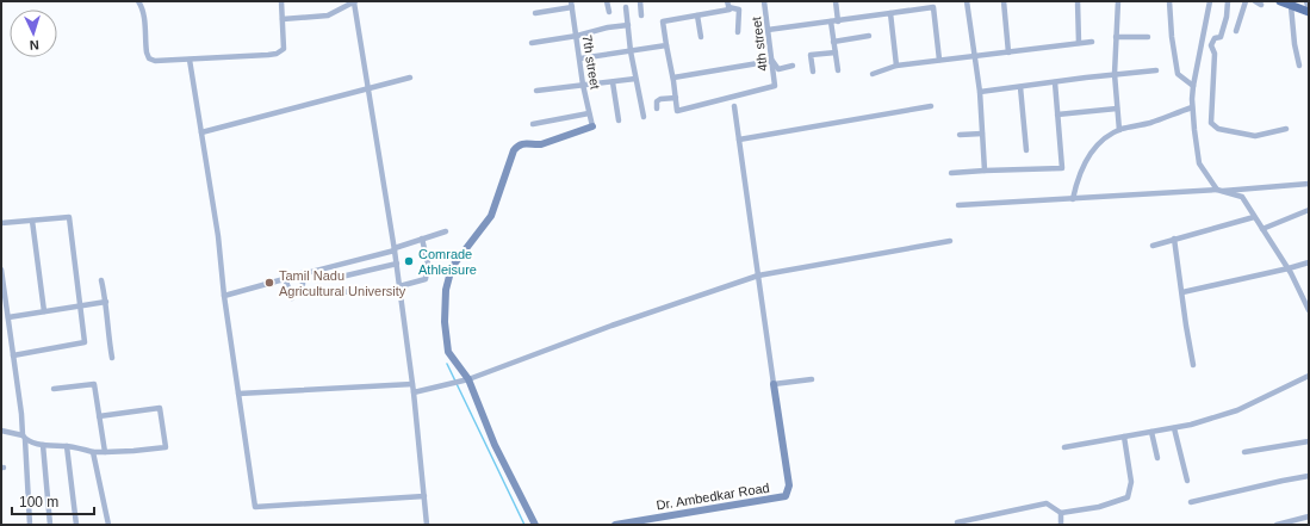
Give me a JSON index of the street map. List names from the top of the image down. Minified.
{"streets":{"street":["4th street","7th street","Dr. Ambedkar Road"]},"places":["Comrade Athleisure","Tamil Nadu Agricultural University"],"scale_bar":"100 m","north":"bottom"}
